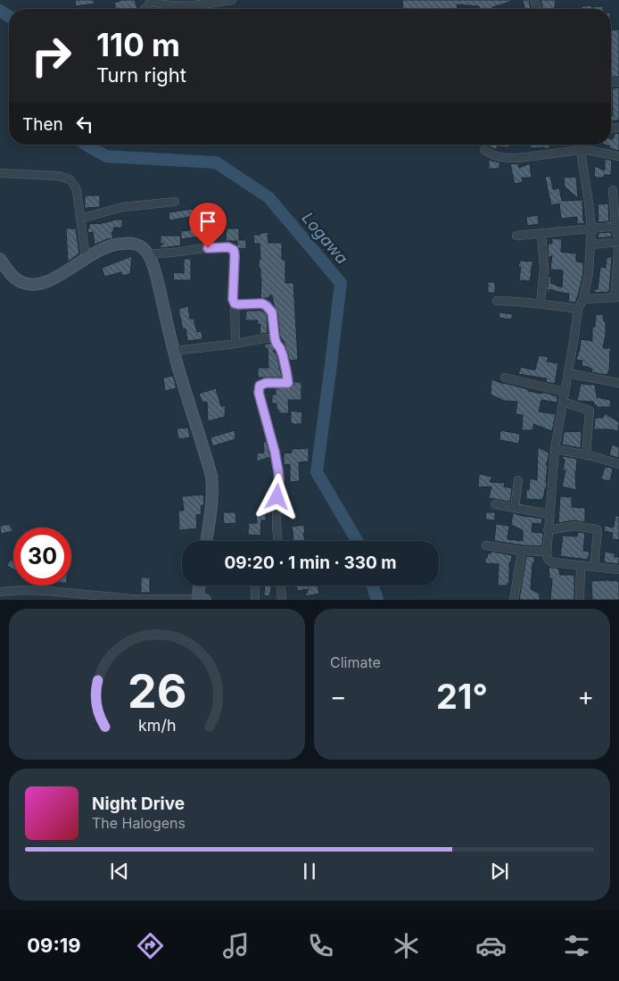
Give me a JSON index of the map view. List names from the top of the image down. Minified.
{"water":["Logawa"],"page":{"turn":["110 m","Turn right"],"then":"Then","limit":"30","trip":"09:20 · 1 min · 330 m","tile":"Climate","heat":["−","21°","+"],"song":["Night Drive","The Halogens"],"tabs":"09:19","gauge":["26","km/h"]}}
